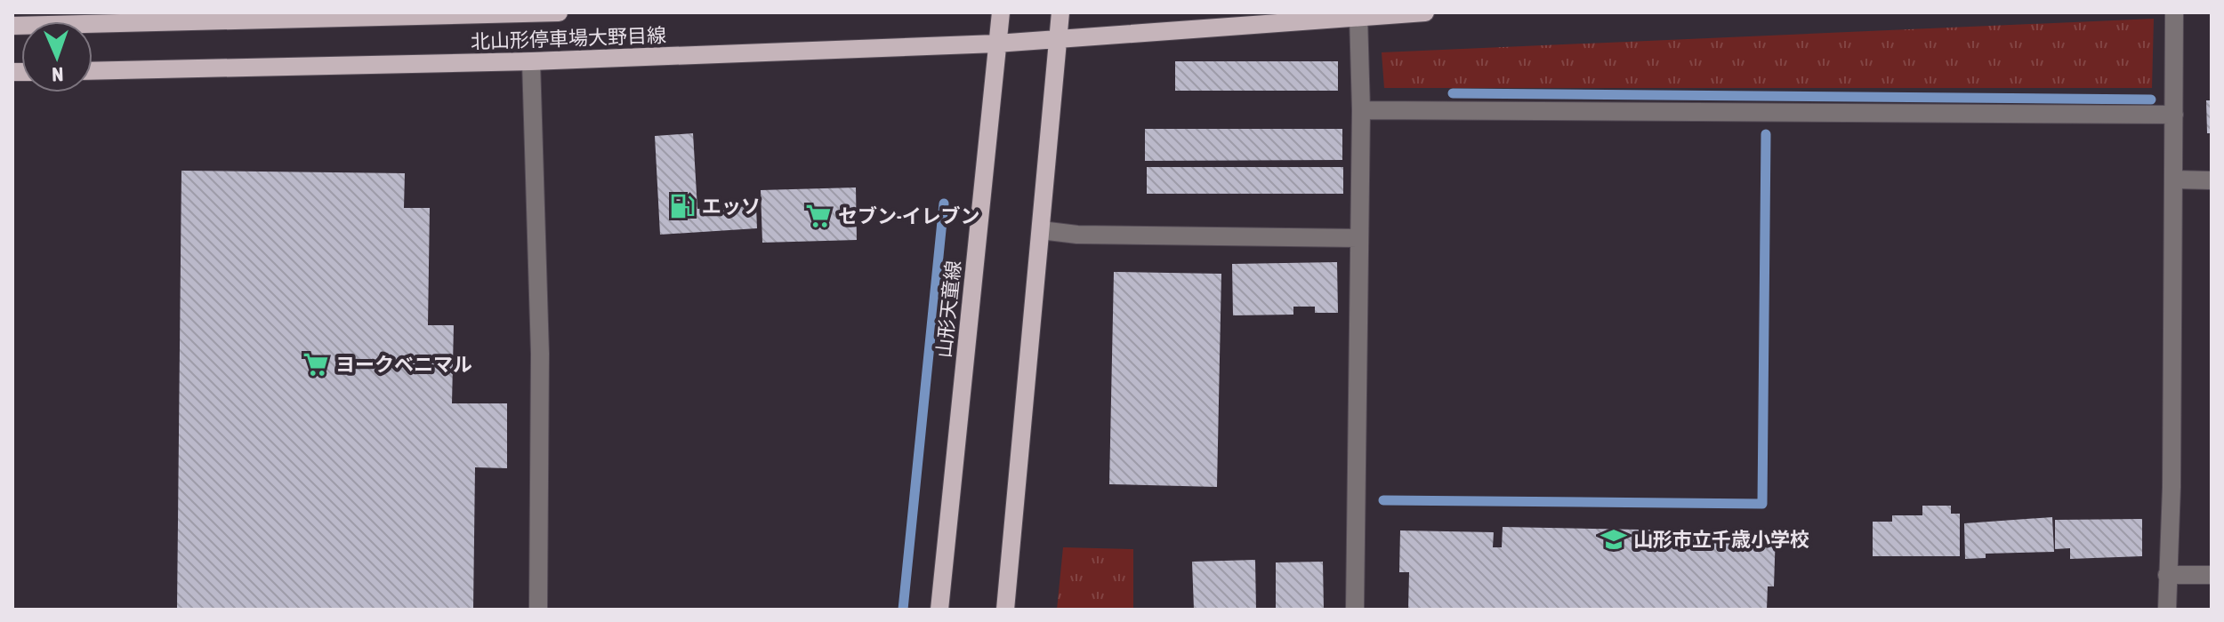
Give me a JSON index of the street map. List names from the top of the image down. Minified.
{"streets":{"main road":["北山形停車場大野目線","山形天童線"]},"crossings":[["北山形停車場大野目線","山形天童線"]],"places":{"fuel station":["エッソ"],"supermarket":["セブン-イレブン","ヨークベニマル"],"school or university":["山形市立千歳小学校"]},"north":"bottom"}
